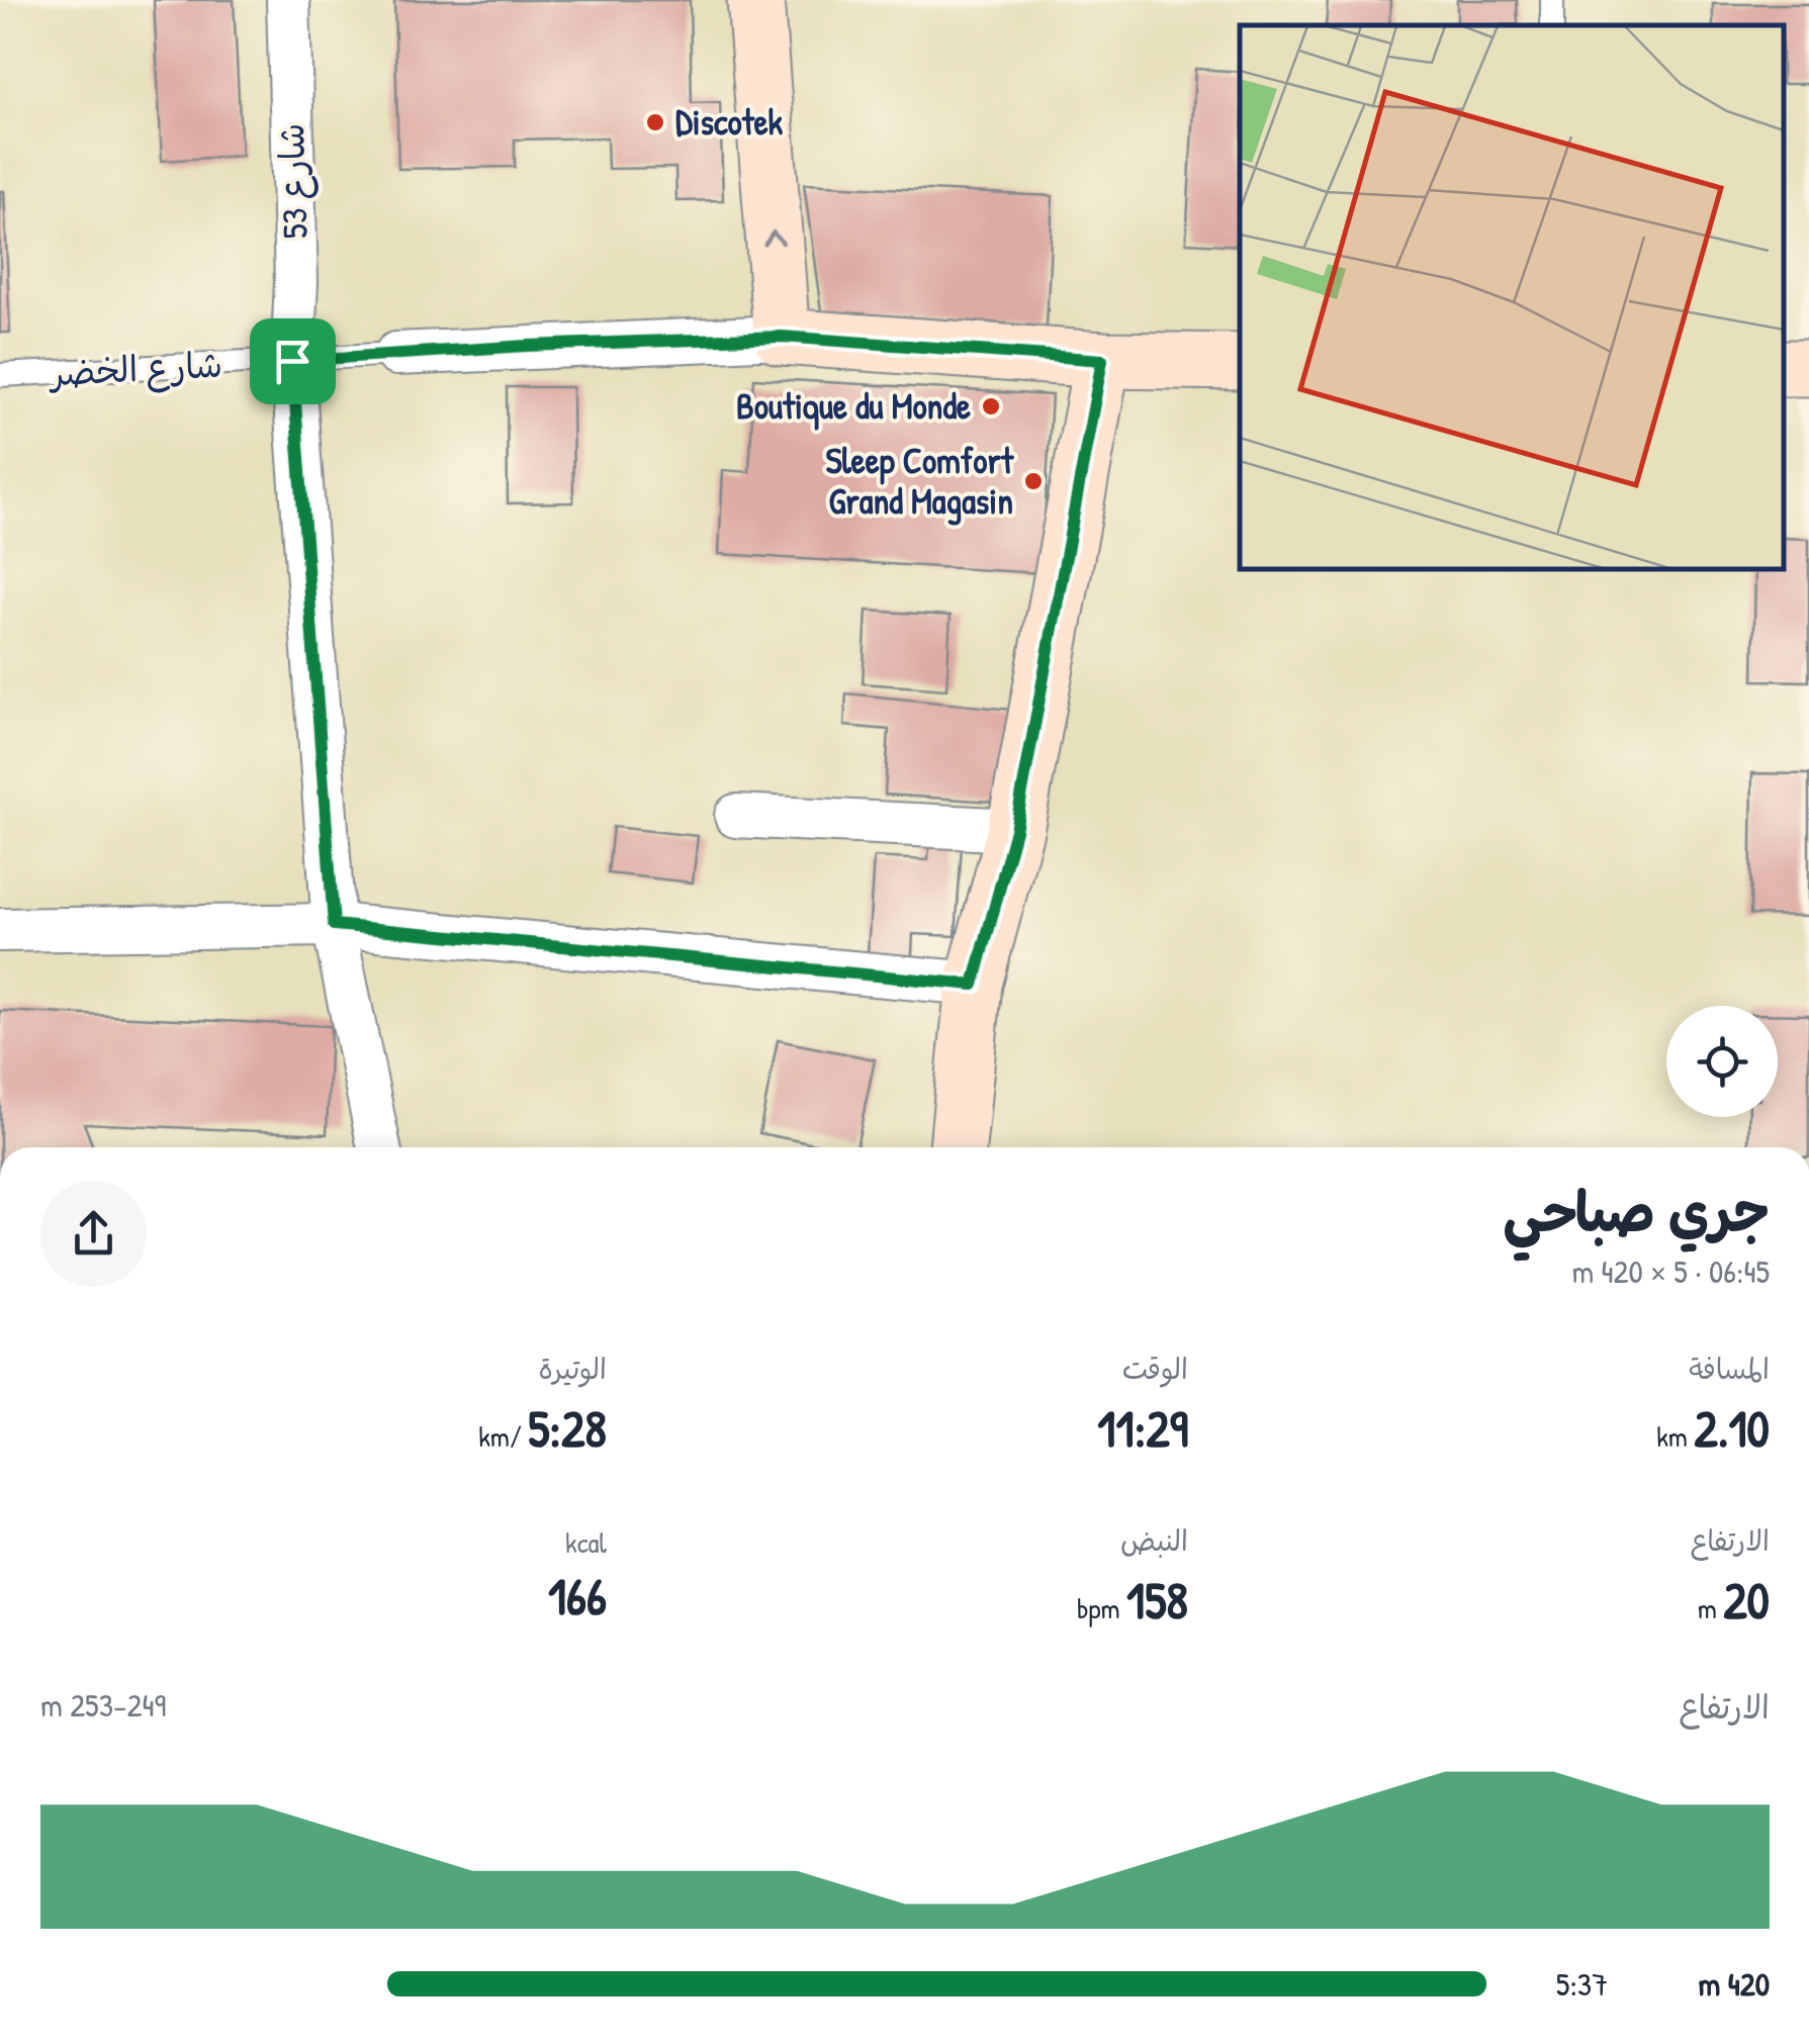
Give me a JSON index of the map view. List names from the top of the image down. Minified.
{"streets":{"street":["شارع 53","شارع الخضر"]},"crossings":[["شارع 53","شارع الخضر"]],"places":["Discotek","Boutique du Monde","Sleep Comfort Grand Magasin"],"page":{"heading":["جري صباحي","06:45 · 5 × 420 m"],"stats":[["المسافة","2.10 km"],["الوقت","11:29"],["الوتيرة","5:28 /km"],["الارتفاع","20 m"],["النبض","158 bpm"],["kcal","166"]],"chart":["الارتفاع","249–253 m"],"list":[{"name":"420 m","note":"5:37"}]}}
